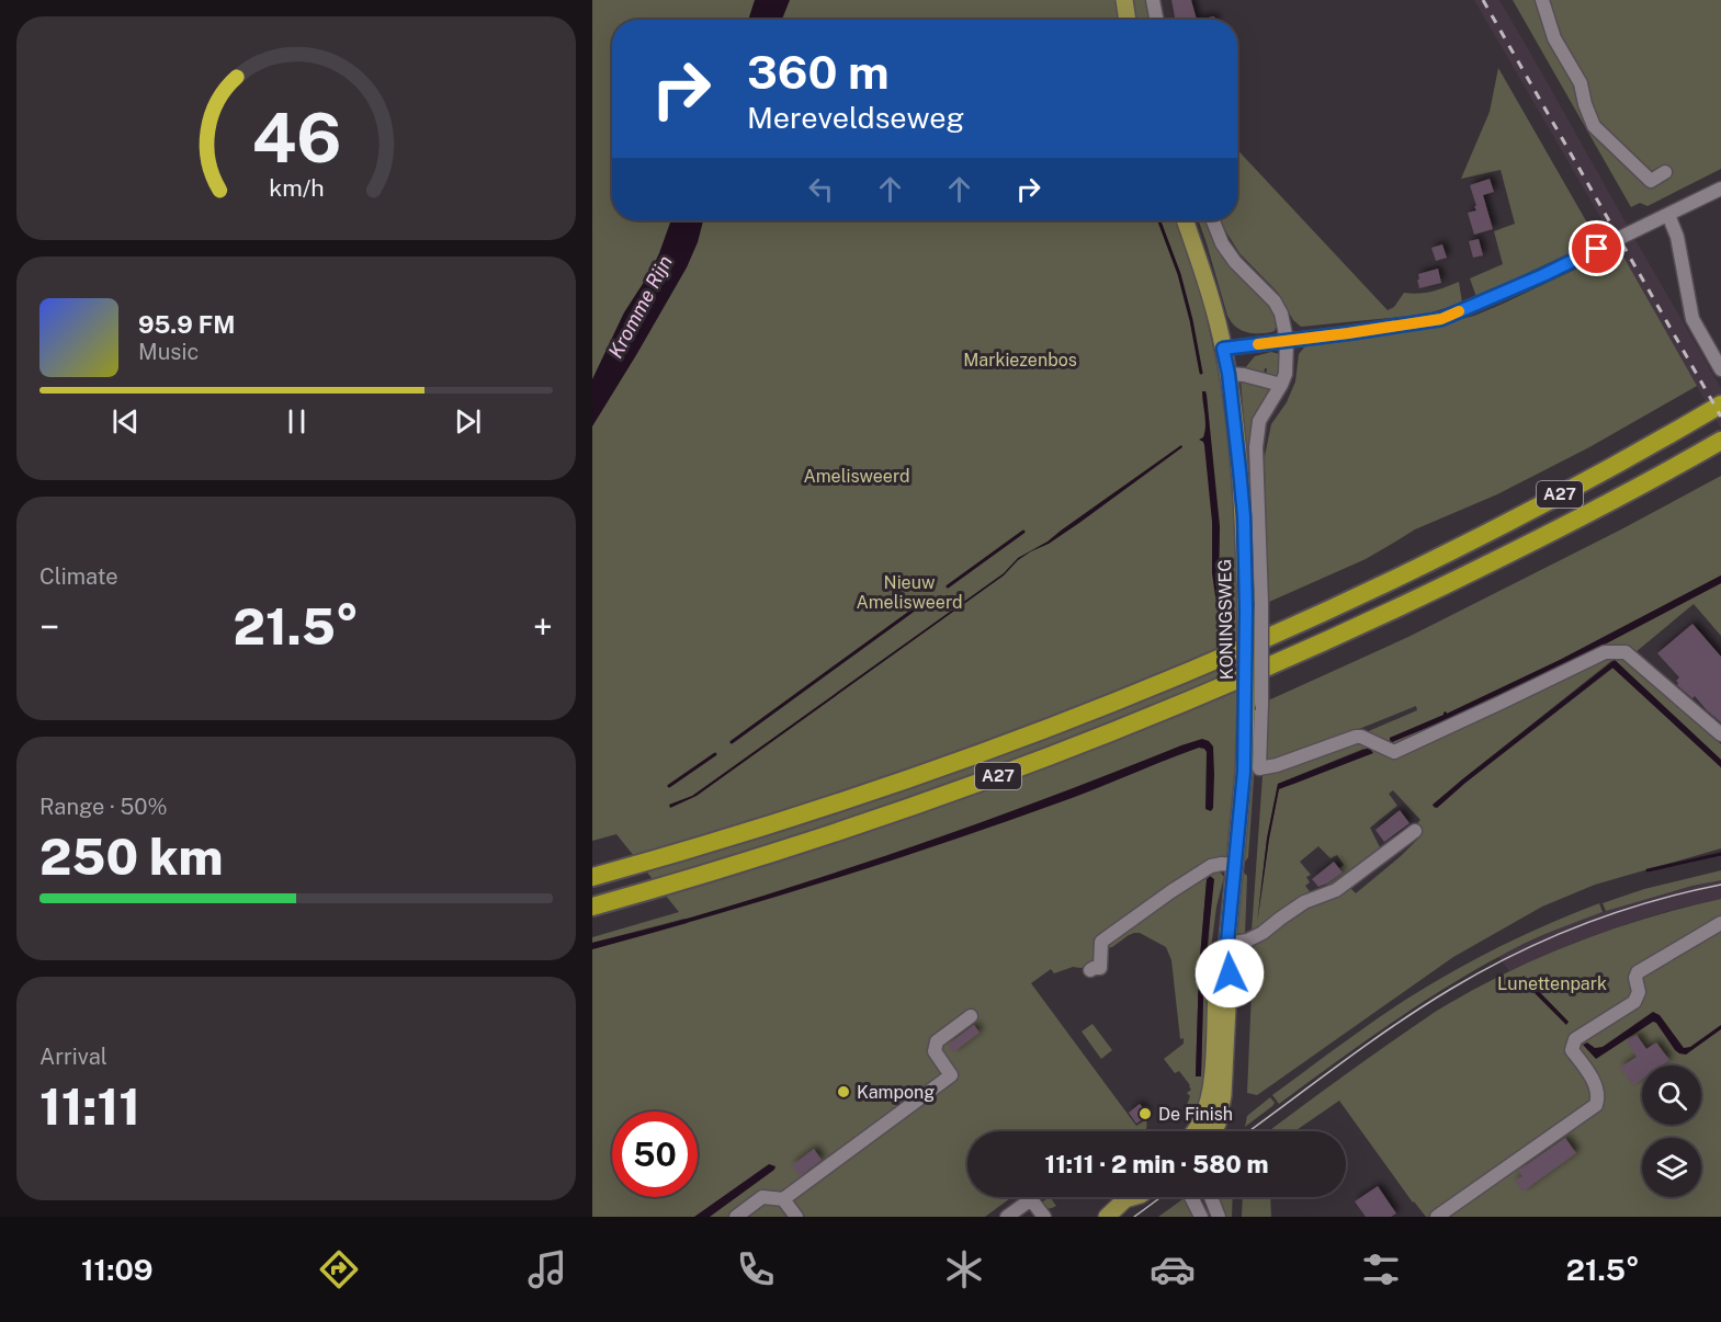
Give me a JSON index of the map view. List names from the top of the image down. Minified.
{"streets":{"highway":["A27"],"main road":["KONINGSWEG"]},"water":["Kromme Rijn"],"parks":["Markiezenbos","Amelisweerd","Nieuw Amelisweerd","Lunettenpark"],"places":["Kampong","De Finish"],"page":{"turn":["360 m","Mereveldseweg"],"song":["95.9 FM","Music"],"tile":["Climate",["Range · 50%","250 km"],["Arrival","11:11"]],"heat":["−","21.5°","+"],"limit":"50","trip":"11:11 · 2 min · 580 m","tabs":["11:09","21.5°"],"gauge":["46","km/h"]}}
